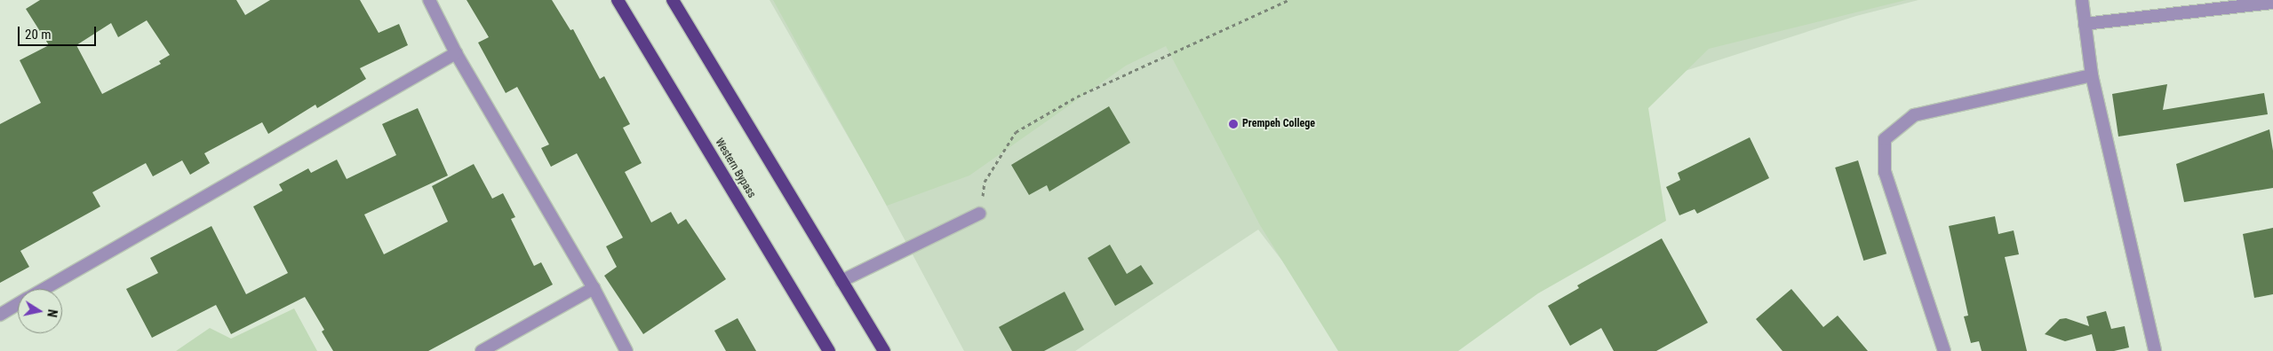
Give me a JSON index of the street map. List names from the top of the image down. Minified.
{"streets":{"highway":["Western Bypass"]},"places":["Prempeh College"],"scale_bar":"20 m","north":"right"}
